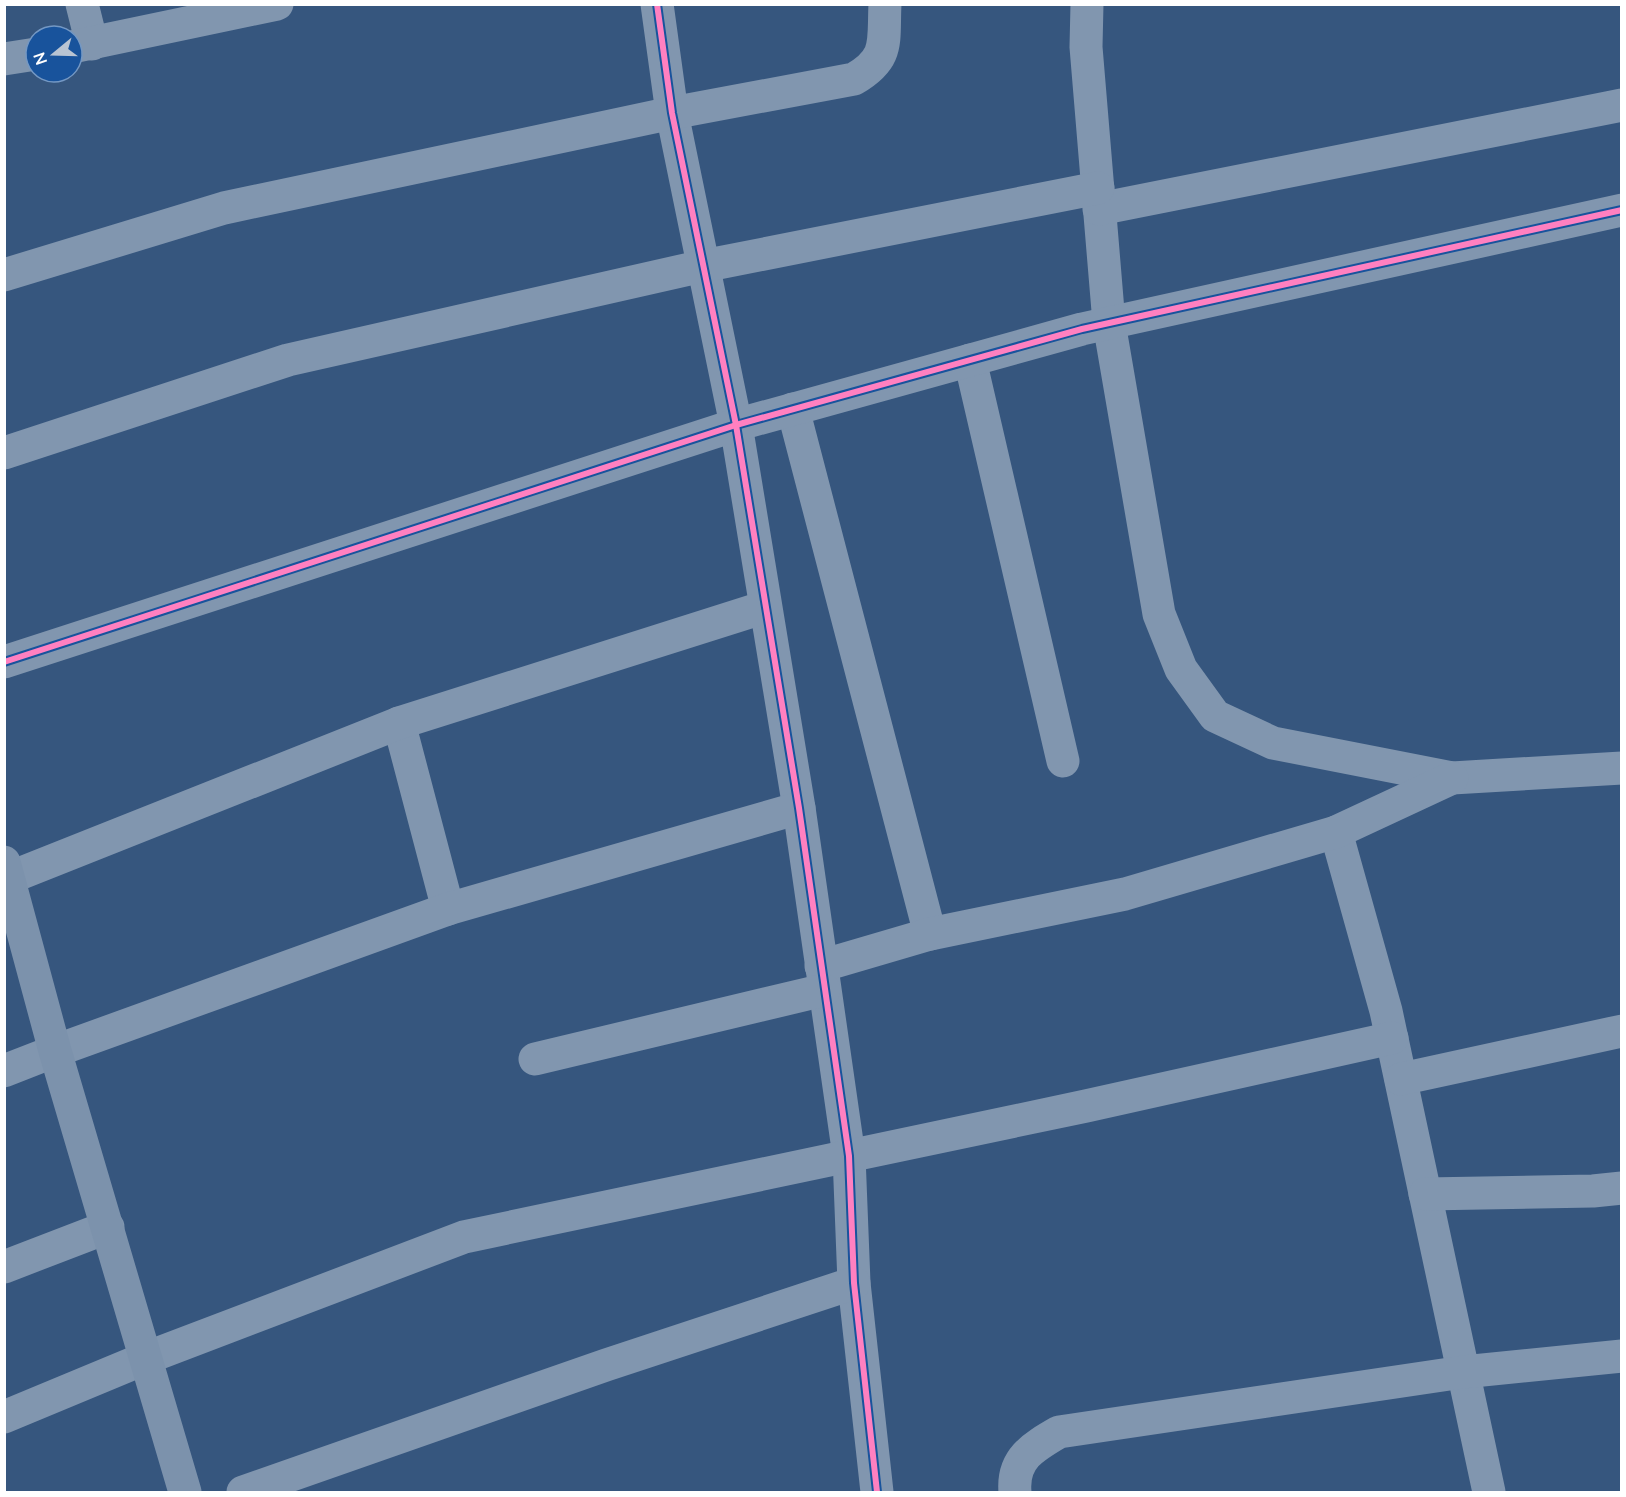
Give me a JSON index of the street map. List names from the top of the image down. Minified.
{"north":"left"}
